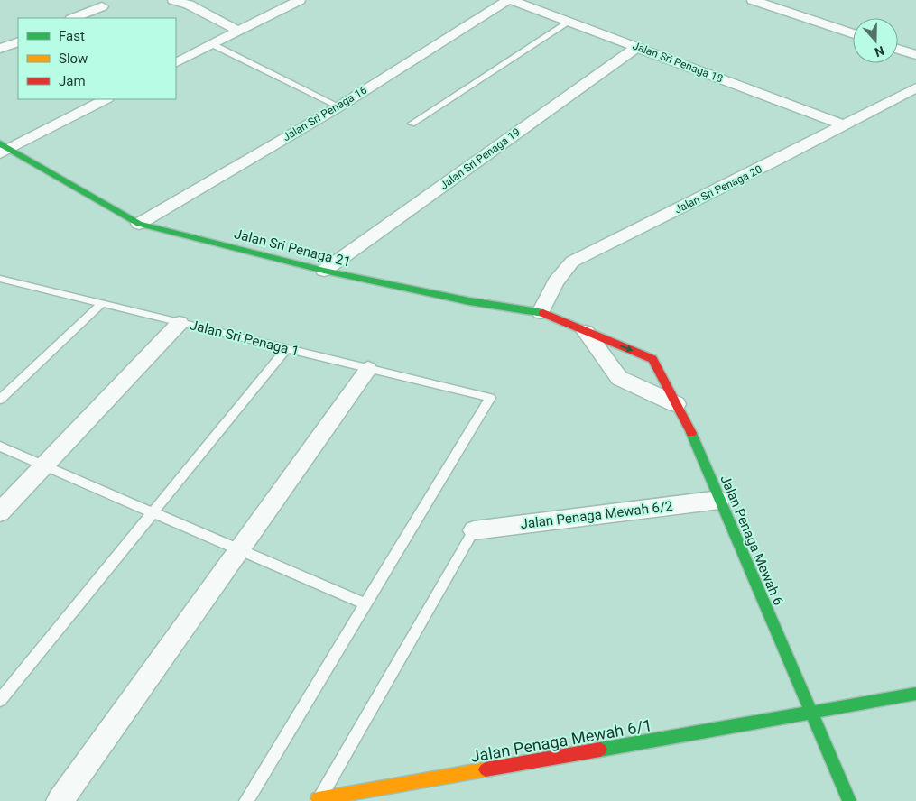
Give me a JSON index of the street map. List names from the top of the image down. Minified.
{"streets":{"street":["Jalan Sri Penaga 18","Jalan Sri Penaga 16","Jalan Sri Penaga 19","Jalan Sri Penaga 20","Jalan Sri Penaga 21","Jalan Penaga Mewah 6/2","Jalan Penaga Mewah 6","Jalan Penaga Mewah 6/1"],"lane":["Jalan Sri Penaga 1"]},"crossings":[["Jalan Sri Penaga 18","Jalan Sri Penaga 16"],["Jalan Sri Penaga 18","Jalan Sri Penaga 19"],["Jalan Sri Penaga 18","Jalan Sri Penaga 20"],["Jalan Sri Penaga 16","Jalan Sri Penaga 21"],["Jalan Sri Penaga 19","Jalan Sri Penaga 21"],["Jalan Sri Penaga 20","Jalan Sri Penaga 21"],["Jalan Sri Penaga 21","Jalan Penaga Mewah 6"],["Jalan Penaga Mewah 6/2","Jalan Penaga Mewah 6"],["Jalan Penaga Mewah 6","Jalan Penaga Mewah 6/1"]],"legend":["Fast","Slow","Jam"],"north":"bottom"}
